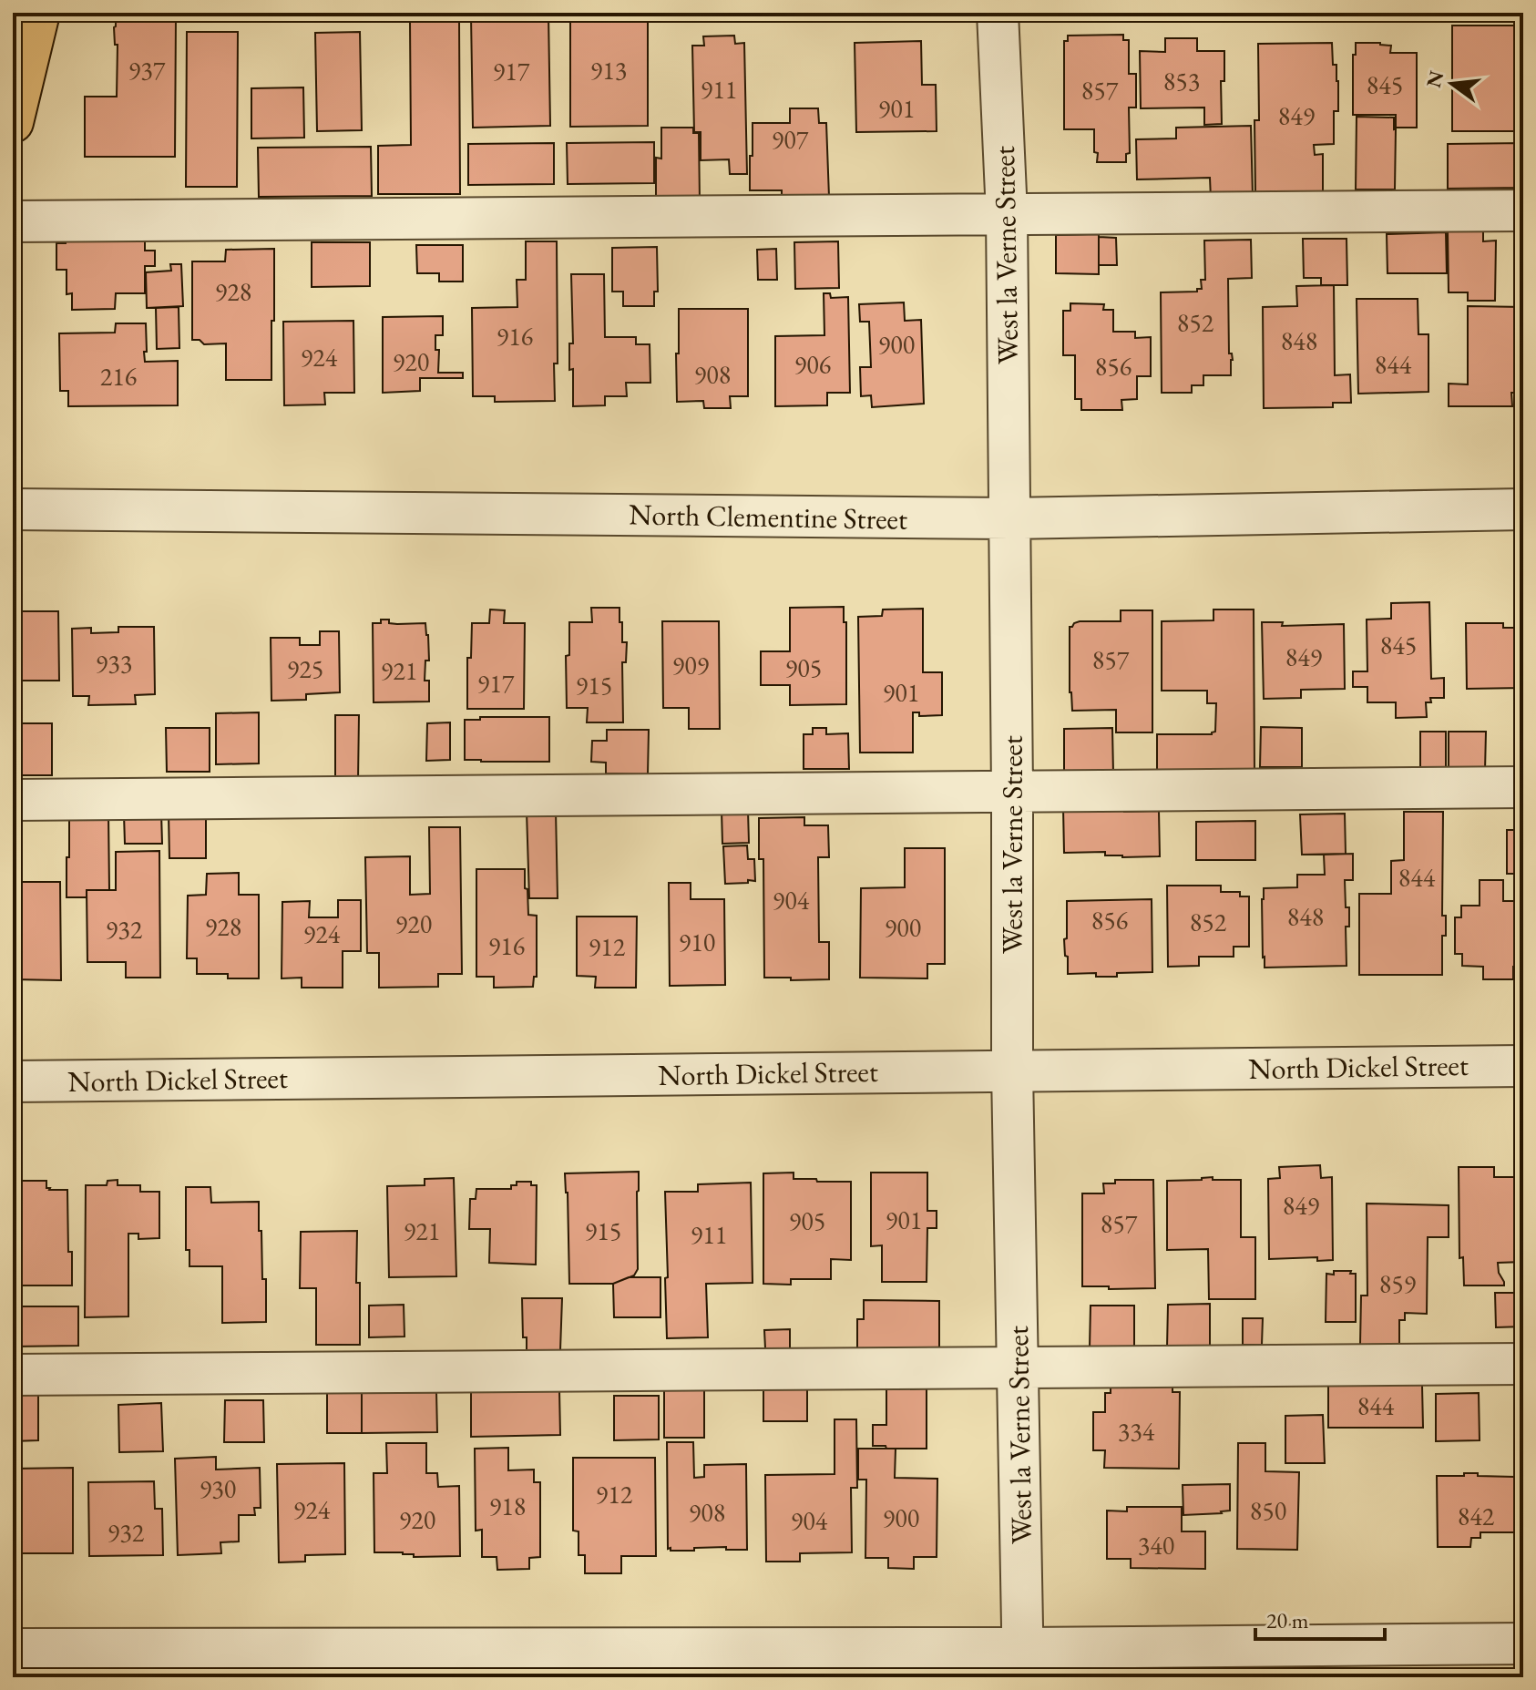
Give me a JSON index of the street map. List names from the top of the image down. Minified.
{"streets":{"street":["West la Verne Street","North Clementine Street","North Dickel Street"]},"crossings":[["West la Verne Street","North Clementine Street"],["West la Verne Street","North Dickel Street"]],"house_numbers":["937","913","917","853","845","911","857","901","849","907","928","852","916","848","900","924","920","906","844","856","908","216","845","849","857","933","909","905","925","921","917","915","901","844","904","848","856","852","920","928","900","932","924","910","916","912","849","901","905","857","921","915","911","859","844","334","930","912","918","924","850","908","842","900","920","904","932","340"],"scale_bar":"20 m","north":"left"}
